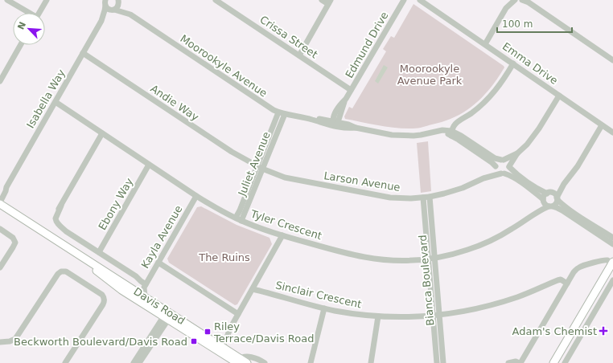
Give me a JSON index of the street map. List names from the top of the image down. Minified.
{"streets":{"main road":["Davis Road"],"street":["Crissa Street","Edmund Drive","Emma Drive","Moorookyle Avenue","Isabella Way","Andie Way","Juliet Avenue","Larson Avenue","Ebony Way","Tyler Crescent","Kayla Avenue","Bianca Boulevard","Sinclair Crescent"]},"crossings":[["Crissa Street","Edmund Drive"],["Edmund Drive","Moorookyle Avenue"],["Moorookyle Avenue","Isabella Way"],["Moorookyle Avenue","Juliet Avenue"],["Moorookyle Avenue","Larson Avenue"],["Isabella Way","Andie Way"],["Isabella Way","Tyler Crescent"],["Isabella Way","Davis Road"],["Andie Way","Juliet Avenue"],["Andie Way","Larson Avenue"],["Juliet Avenue","Larson Avenue"],["Juliet Avenue","Tyler Crescent"],["Larson Avenue","Bianca Boulevard"],["Ebony Way","Tyler Crescent"],["Tyler Crescent","Kayla Avenue"],["Tyler Crescent","Bianca Boulevard"],["Bianca Boulevard","Sinclair Crescent"]],"parks":["Moorookyle Avenue Park","The Ruins"],"places":{"health":["Adam's Chemist"],"transit":["Riley Terrace/Davis Road","Beckworth Boulevard/Davis Road"]},"scale_bar":"100 m","north":"top left"}
